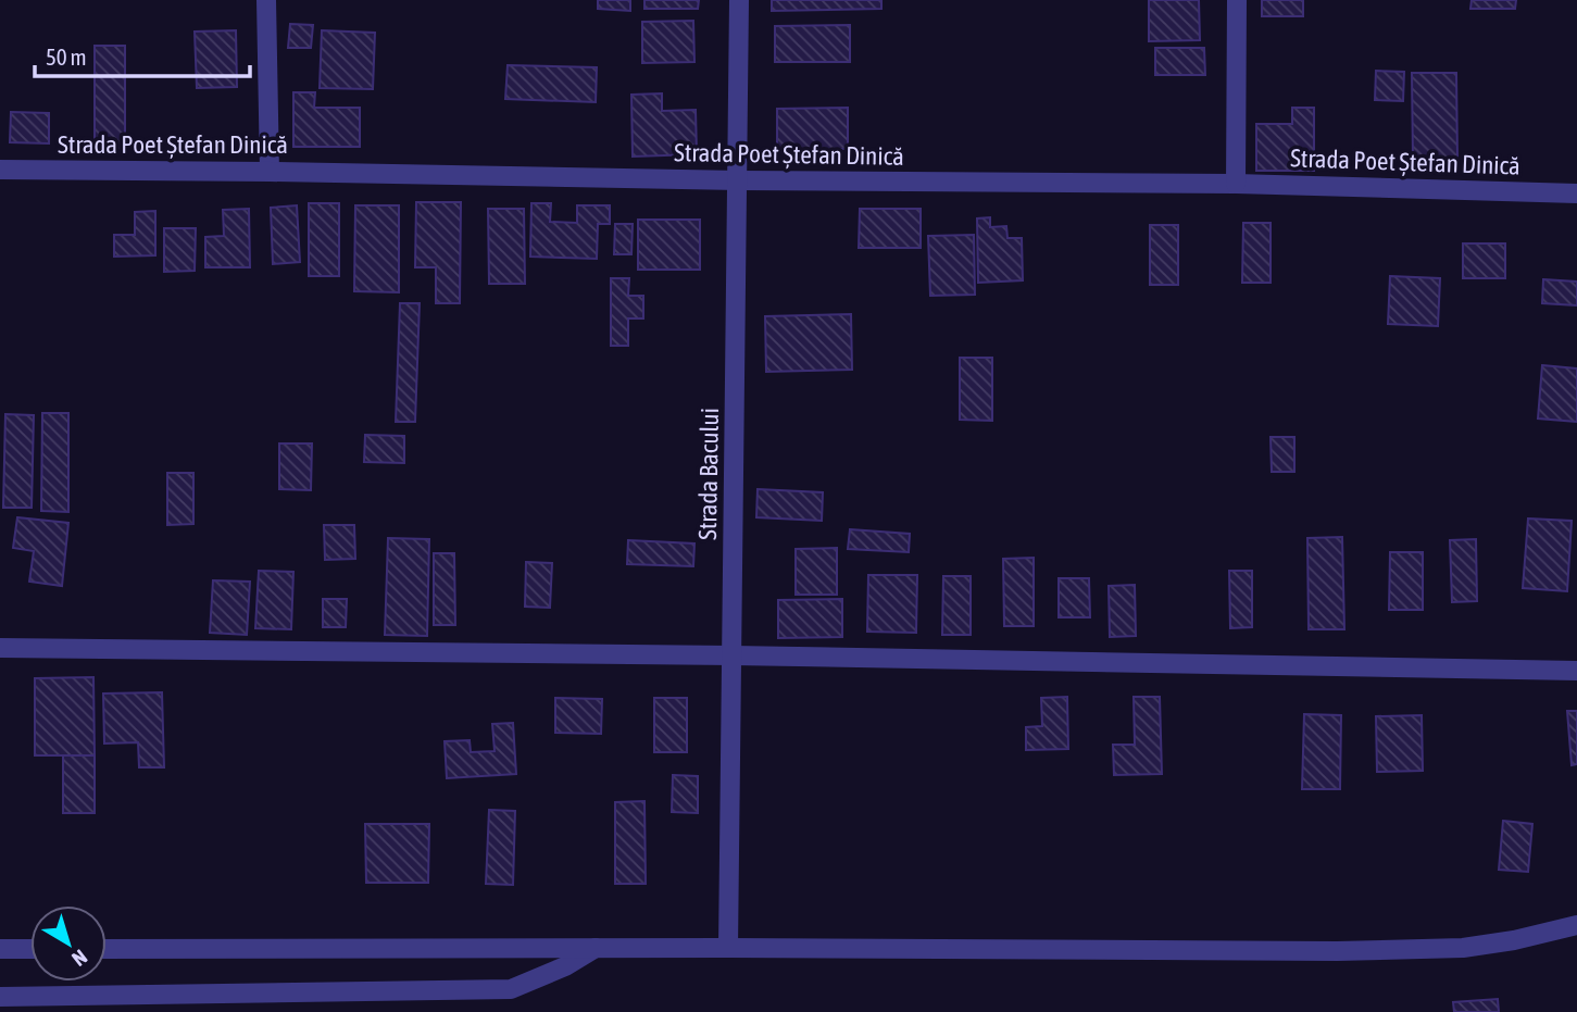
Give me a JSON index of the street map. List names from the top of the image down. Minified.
{"streets":{"street":["Strada Poet Ștefan Dinică","Strada Bacului"]},"crossings":[["Strada Poet Ștefan Dinică","Strada Bacului"]],"scale_bar":"50 m","north":"bottom right"}
